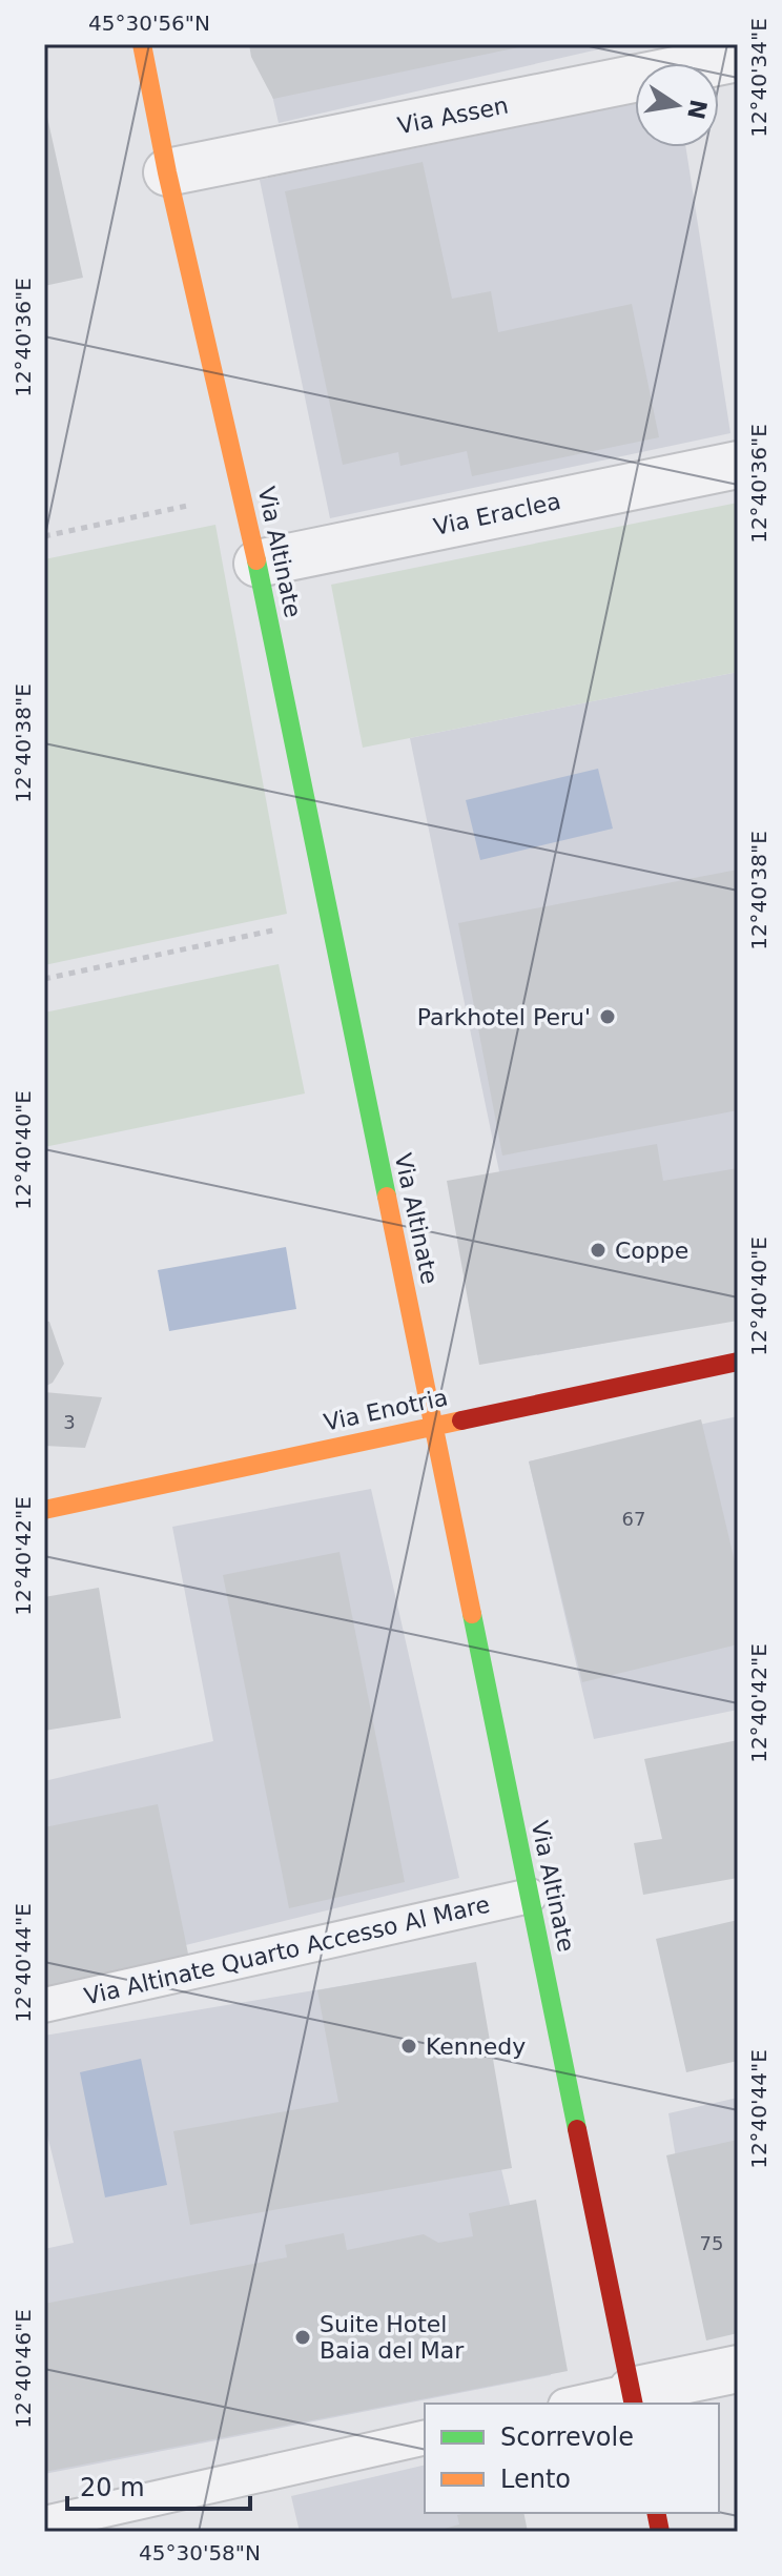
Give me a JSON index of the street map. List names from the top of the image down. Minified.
{"streets":{"street":["Via Assen","Via Eraclea","Via Altinate","Via Enotria"],"lane":["Via Altinate Quarto Accesso Al Mare"]},"crossings":[["Via Assen","Via Altinate"],["Via Eraclea","Via Altinate"],["Via Altinate","Via Enotria"],["Via Altinate","Via Altinate Quarto Accesso Al Mare"]],"places":["Parkhotel Peru'","Coppe","Kennedy","Suite Hotel Baia del Mar"],"house_numbers":["3","67","75"],"legend":["Scorrevole","Lento"],"scale_bar":"20 m","north":"right","coordinates":["45°30'56\"N","12°40'34\"E","12°40'36\"E","12°40'38\"E","12°40'40\"E","12°40'42\"E","12°40'44\"E","12°40'46\"E","45°30'58\"N"]}
